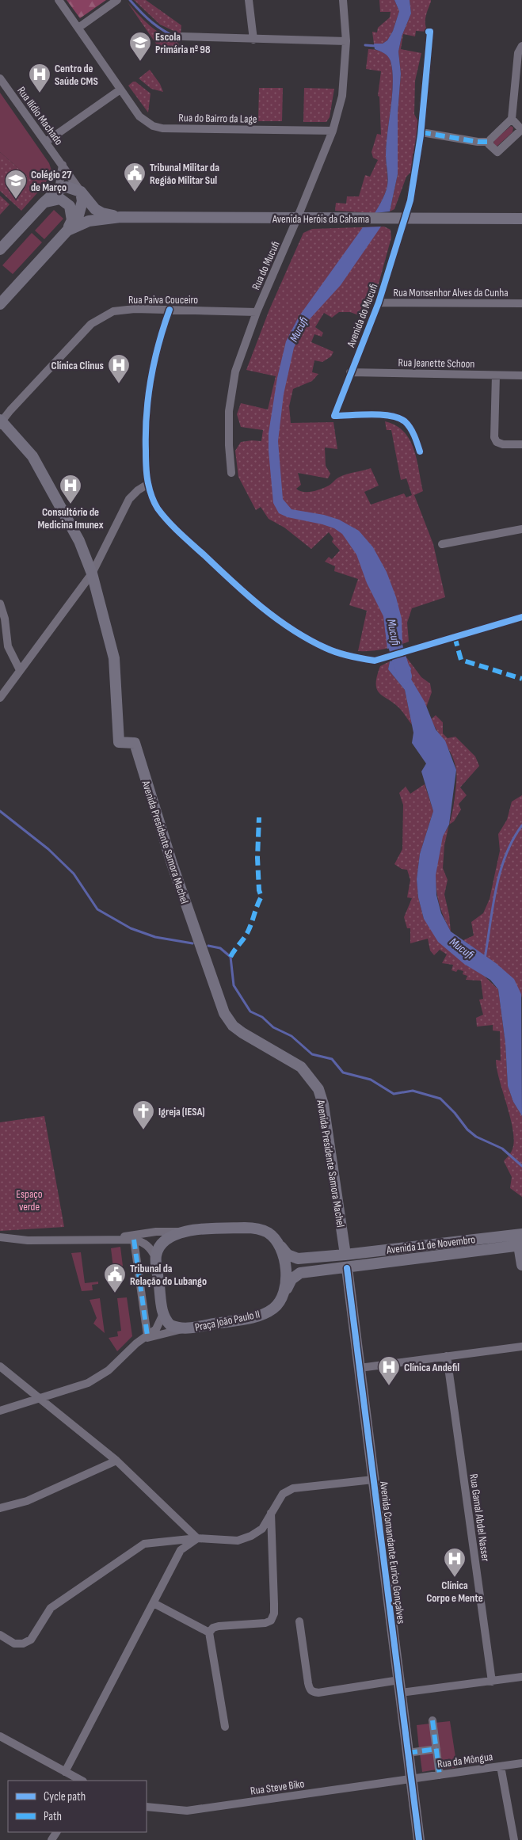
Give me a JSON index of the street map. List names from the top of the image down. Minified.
{"streets":{"street":["Rua Ilídio Machado","Rua do Bairro da Lage","Avenida Heróis da Cahama","Rua do Mucufi","Rua Monsenhor Alves da Cunha","Rua Paiva Couceiro","Avenida do Mucufi","Rua Jeanette Schoon","Avenida Presidente Samora Machel","Avenida 11 de Novembro","Praça João Paulo II","Rua Gamal Abdel Nasser","Avenida Comandante Eurico Gonçalves","Rua da Môngua","Rua Steve Biko"]},"crossings":[["Rua Ilídio Machado","Avenida Heróis da Cahama"],["Rua do Bairro da Lage","Rua do Mucufi"],["Avenida Heróis da Cahama","Rua do Mucufi"],["Avenida Heróis da Cahama","Avenida do Mucufi"],["Rua do Mucufi","Rua Paiva Couceiro"],["Rua Monsenhor Alves da Cunha","Avenida do Mucufi"],["Rua Paiva Couceiro","Avenida Presidente Samora Machel"],["Avenida do Mucufi","Rua Jeanette Schoon"],["Avenida Presidente Samora Machel","Avenida 11 de Novembro"],["Avenida 11 de Novembro","Praça João Paulo II"],["Avenida 11 de Novembro","Avenida Comandante Eurico Gonçalves"],["Avenida Comandante Eurico Gonçalves","Rua da Môngua"],["Avenida Comandante Eurico Gonçalves","Rua Steve Biko"],["Rua da Môngua","Rua Steve Biko"]],"water":["Mucufi"],"parks":["Espaço verde"],"places":{"school or university":["Escola Primária nº 98","Colégio 27 de Março"],"hospital":["Centro de Saúde CMS","Clínica Clinus","Consultório de Medicina Imunex","Clínica Andefil","Clínica Corpo e Mente"],"public building":["Tribunal Militar da Região Militar Sul","Tribunal da Relação do Lubango"],"church":["Igreja (IESA)"]},"legend":["Cycle path","Path"]}
